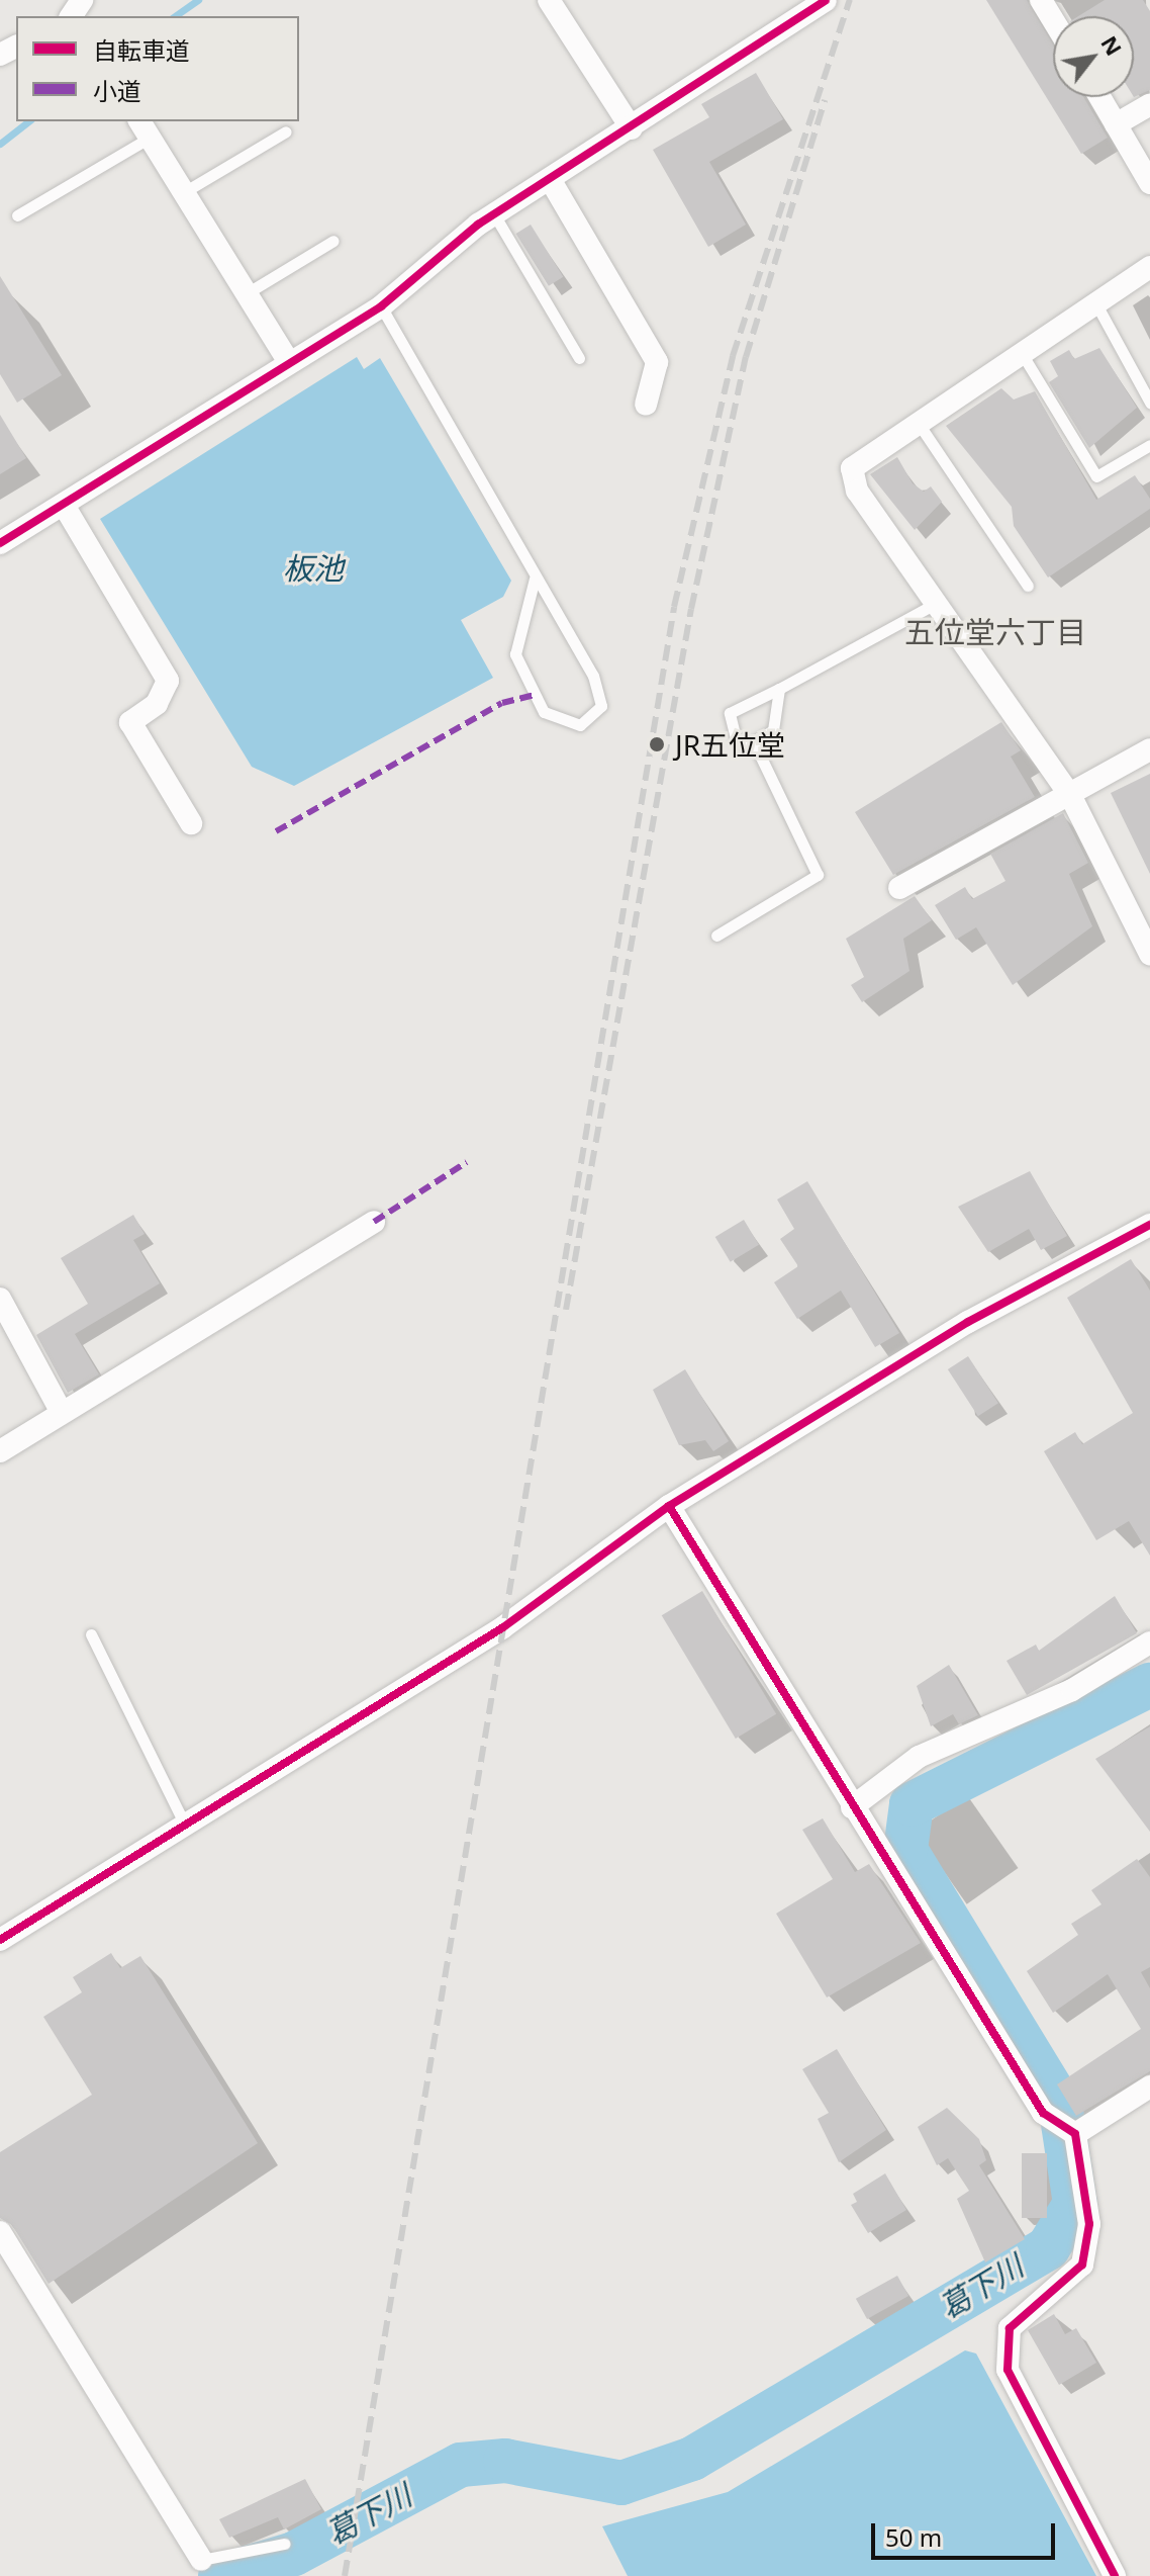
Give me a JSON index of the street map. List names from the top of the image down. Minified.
{"districts":["五位堂六丁目"],"water":["板池","葛下川"],"places":["JR五位堂"],"legend":["自転車道","小道"],"scale_bar":"50 m","north":"top right"}
